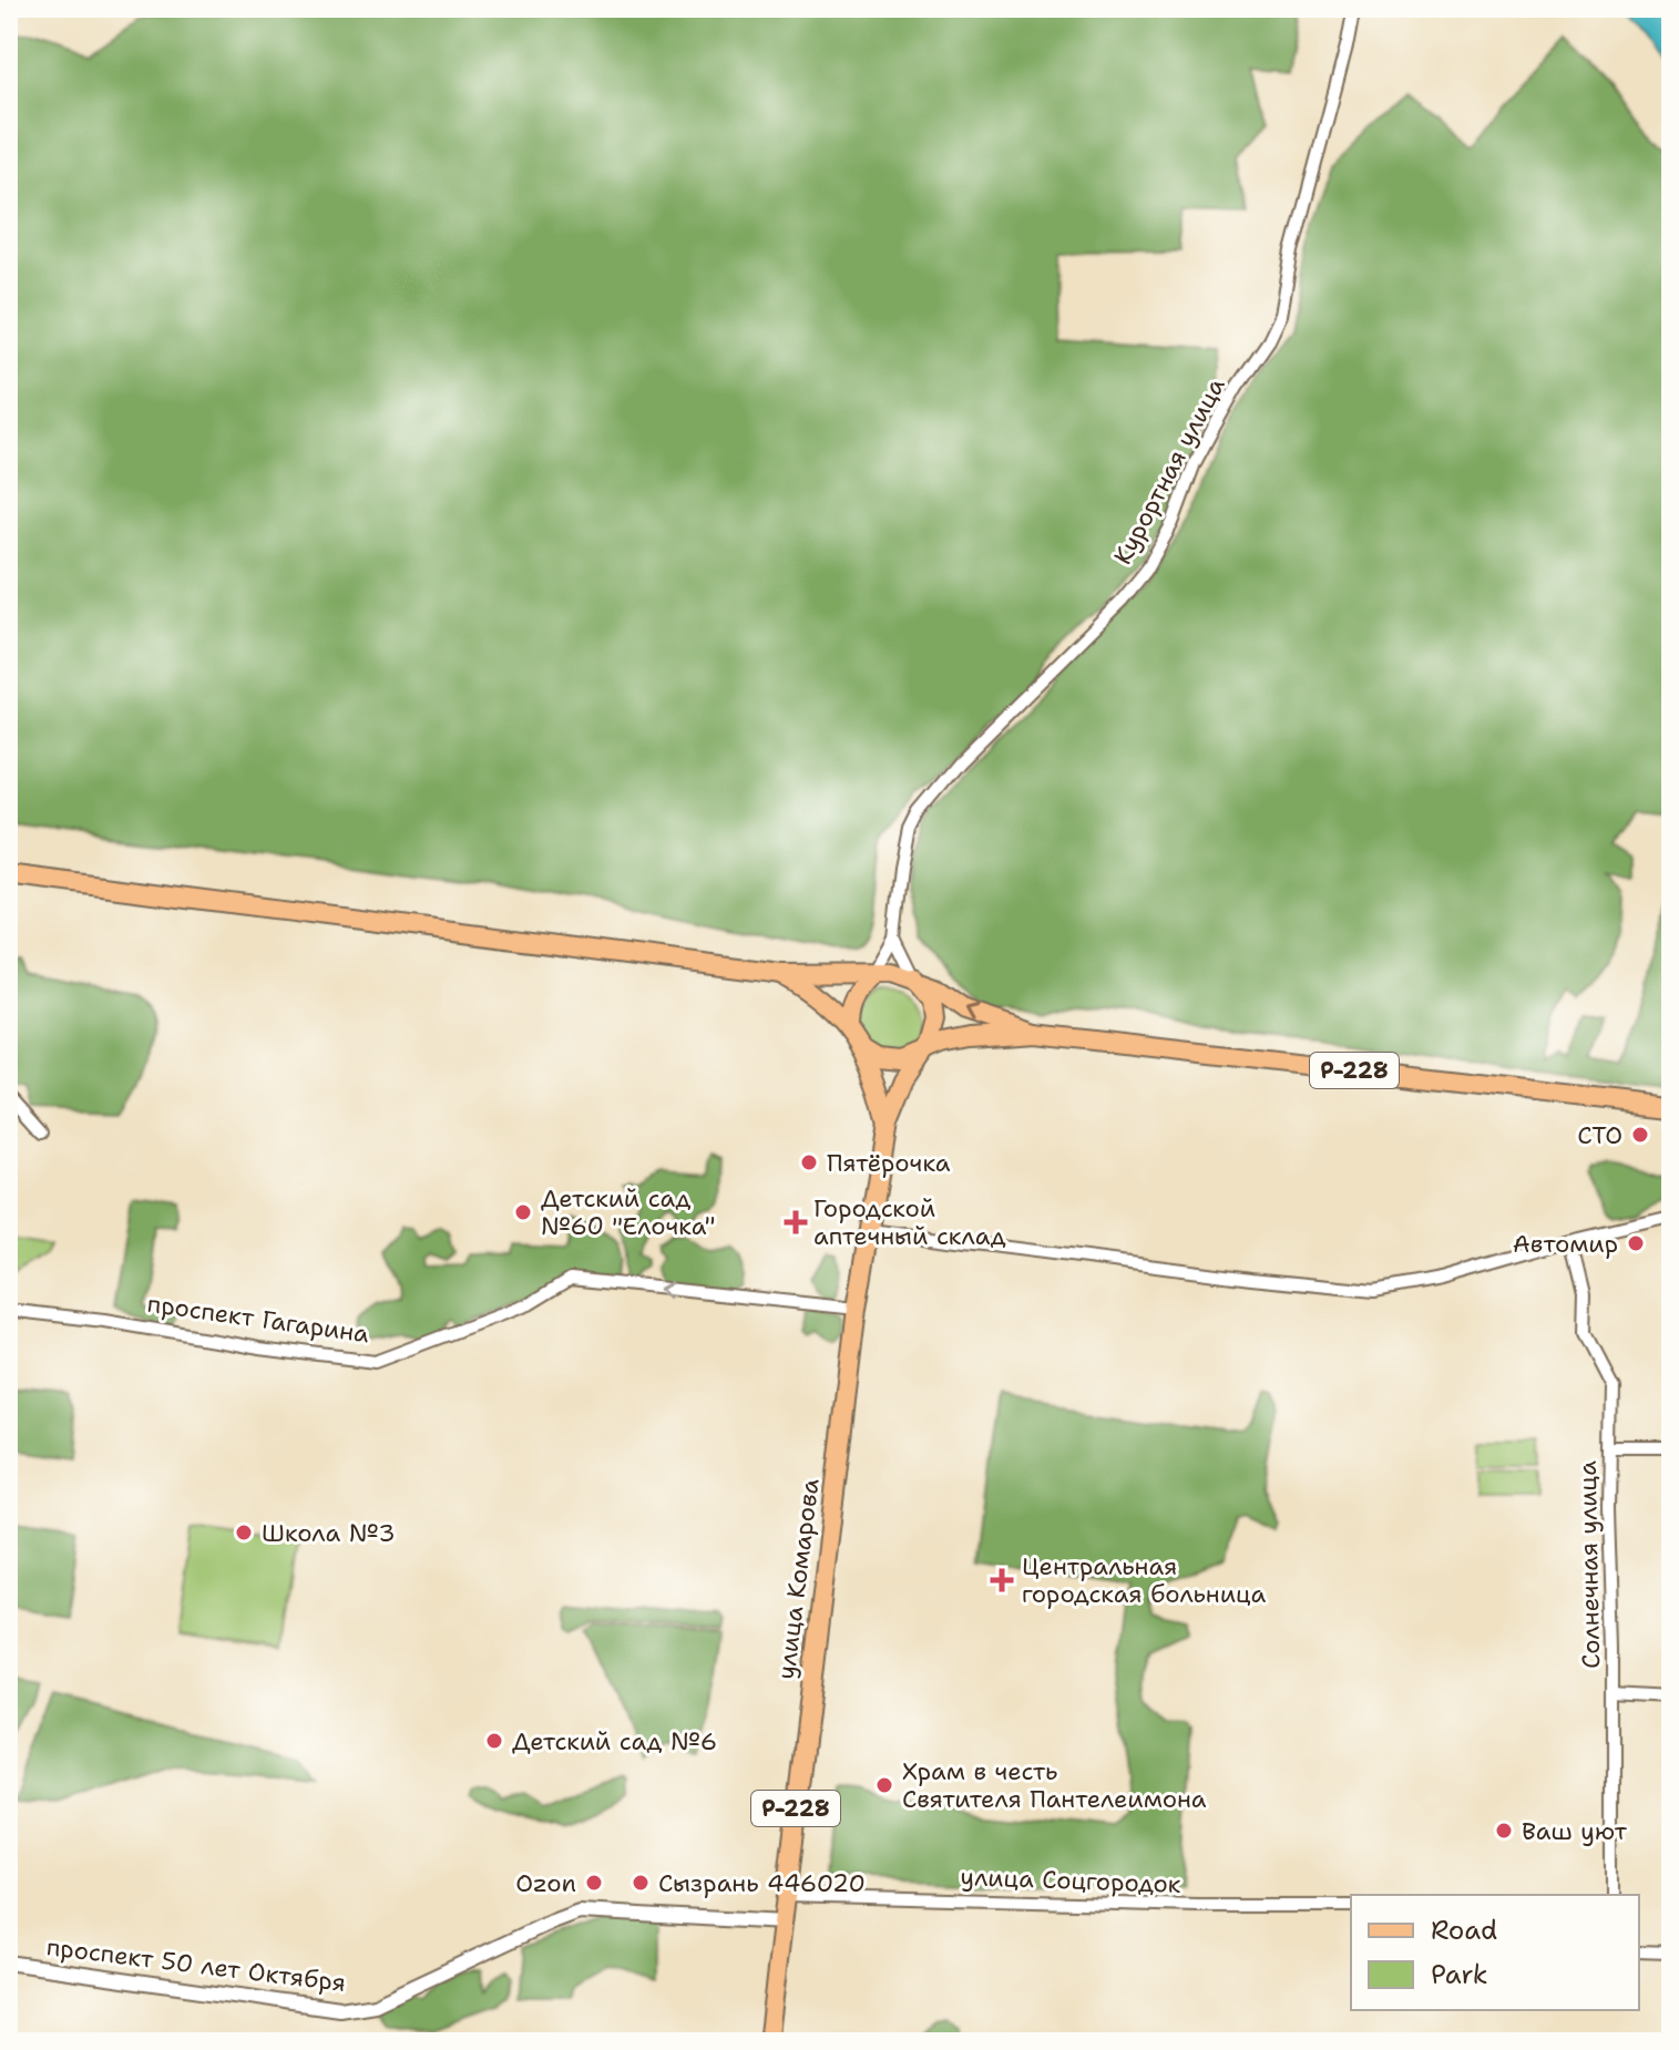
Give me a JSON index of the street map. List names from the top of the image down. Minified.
{"streets":{"main road":["Р-228","улица Комарова"],"street":["Курортная улица","проспект Гагарина","Солнечная улица","улица Соцгородок","проспект 50 лет Октября"]},"crossings":[["Курортная улица","Р-228"],["Р-228","улица Комарова"],["проспект Гагарина","улица Комарова"],["улица Комарова","улица Соцгородок"],["улица Комарова","проспект 50 лет Октября"]],"one_way":["проспект Гагарина"],"places":{"other":["СТО","Пятёрочка","Детский сад №60 \"Елочка\"","Автомир","Школа №3","Детский сад №6","Храм в честь Святителя Пантелеимона","Ваш уют","Ozon","Сызрань 446020"],"health":["Городской аптечный склад","Центральная городская больница"]},"legend":["Road","Park"]}
